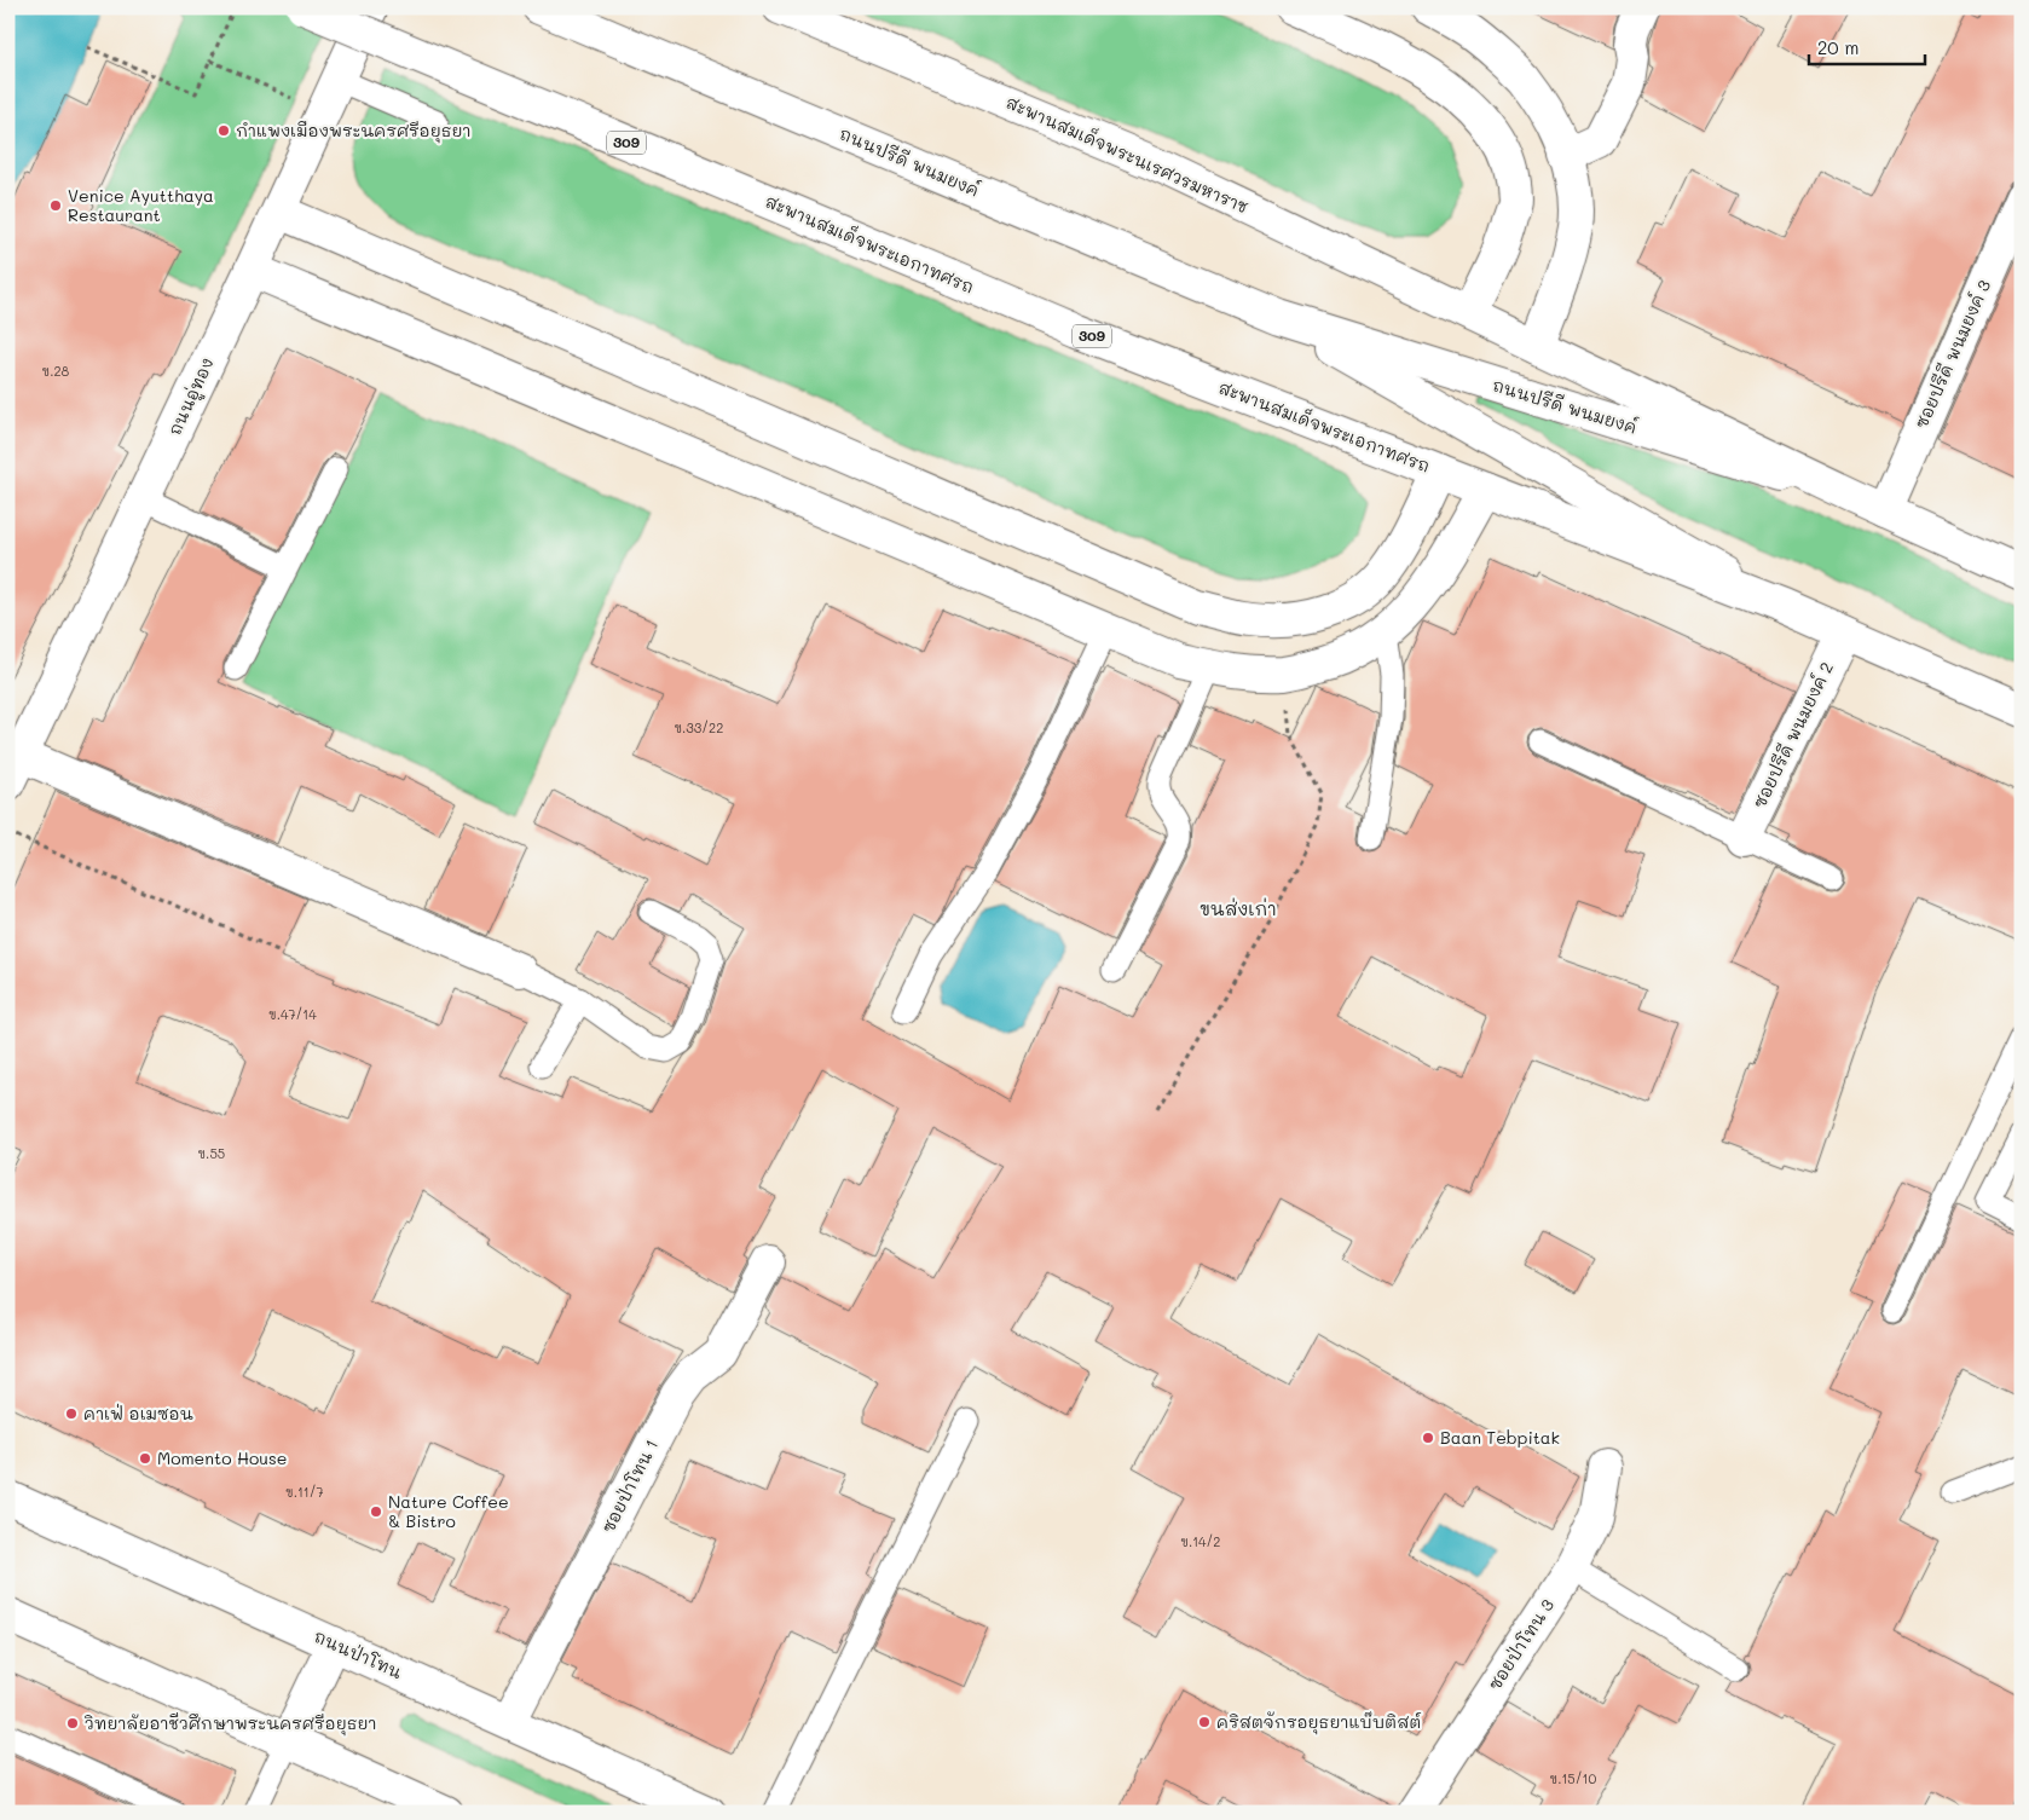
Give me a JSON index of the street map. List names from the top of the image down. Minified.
{"streets":{"main road":["309","สะพานสมเด็จพระนเรศวรมหาราช","ถนนปรีดี พนมยงค์","สะพานสมเด็จพระเอกาทศรถ","ซอยปรีดี พนมยงค์ 3","ถนนอู่ทอง","ซอยปรีดี พนมยงค์ 2","ซอยป่าโทน 1","ซอยป่าโทน 3","ถนนป่าโทน"]},"crossings":[["สะพานสมเด็จพระนเรศวรมหาราช","ถนนปรีดี พนมยงค์"],["ถนนปรีดี พนมยงค์","สะพานสมเด็จพระเอกาทศรถ"],["ถนนปรีดี พนมยงค์","ซอยปรีดี พนมยงค์ 3"],["ถนนปรีดี พนมยงค์","ซอยปรีดี พนมยงค์ 2"],["ซอยป่าโทน 1","ถนนป่าโทน"]],"districts":["ขนส่งเก่า"],"places":["กำแพงเมืองพระนครศรีอยุธยา","Venice Ayutthaya Restaurant","คาเฟ่ อเมซอน","Baan Tebpitak","Momento House","Nature Coffee & Bistro","คริสตจักรอยุธยาแบ๊บติสต์","วิทยาลัยอาชีวศึกษาพระนครศรีอยุธยา"],"house_numbers":["ข.28","ข.33/22","ข.47/14","ข.55","ข.11/7","ข.14/2","ข.15/10"],"scale_bar":"20 m"}
